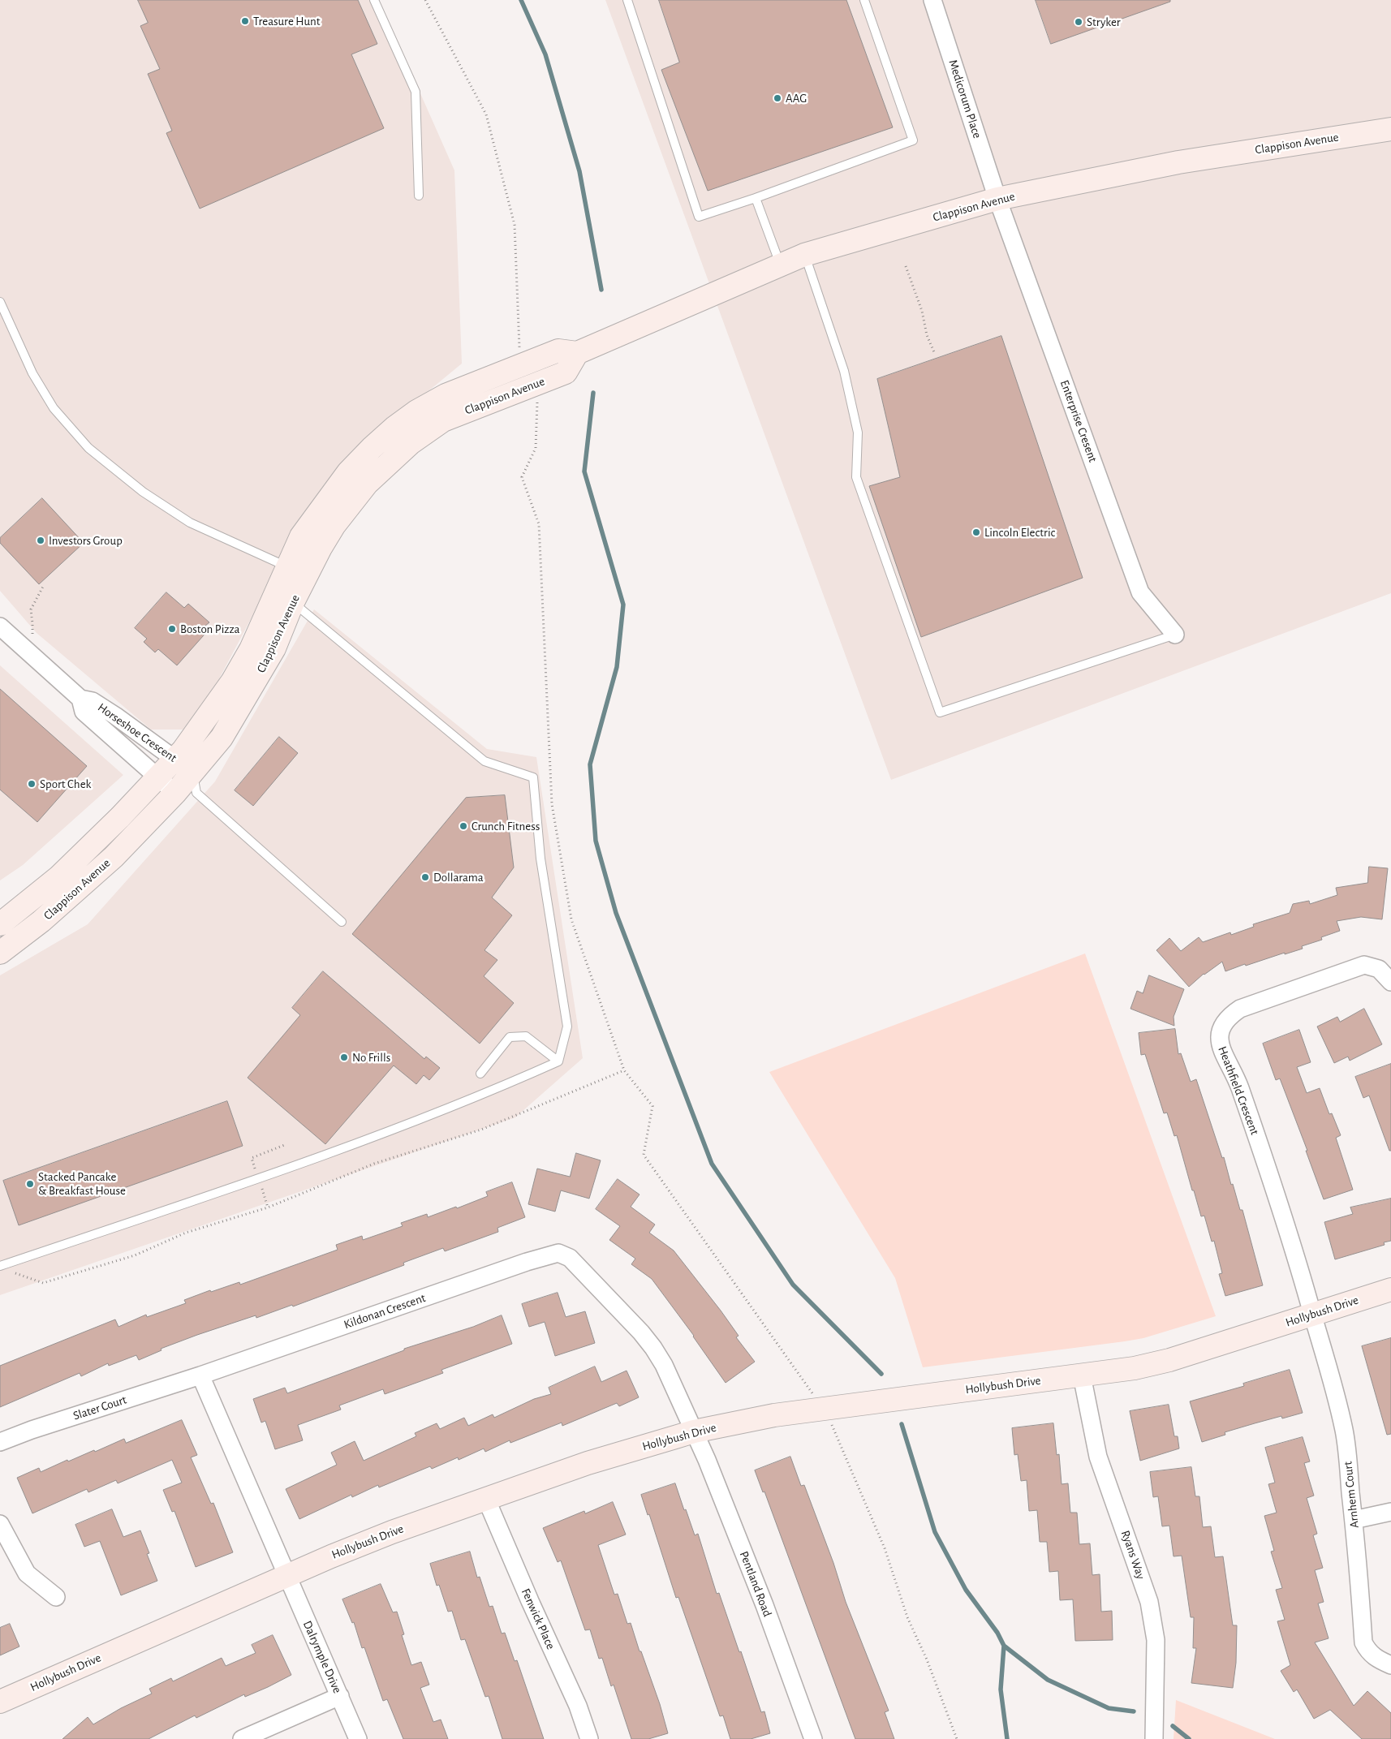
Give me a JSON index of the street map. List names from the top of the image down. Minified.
{"streets":{"main road":["Clappison Avenue","Hollybush Drive"],"street":["Medicorum Place","Enterprise Cresent","Horseshoe Crescent","Heathfield Crescent","Kildonan Crescent","Slater Court","Arnhem Court","Ryans Way","Pentland Road","Fenwick Place","Dalrymple Drive"]},"crossings":[["Medicorum Place","Clappison Avenue"],["Medicorum Place","Enterprise Cresent"],["Clappison Avenue","Enterprise Cresent"],["Clappison Avenue","Horseshoe Crescent"],["Heathfield Crescent","Hollybush Drive"],["Heathfield Crescent","Arnhem Court"],["Kildonan Crescent","Hollybush Drive"],["Kildonan Crescent","Slater Court"],["Kildonan Crescent","Pentland Road"],["Hollybush Drive","Arnhem Court"],["Hollybush Drive","Ryans Way"],["Hollybush Drive","Pentland Road"],["Hollybush Drive","Fenwick Place"],["Hollybush Drive","Dalrymple Drive"]],"places":["Treasure Hunt","Stryker","AAG","Lincoln Electric","Investors Group","Boston Pizza","Sport Chek","Crunch Fitness","Dollarama","No Frills","Stacked Pancake & Breakfast House"]}
